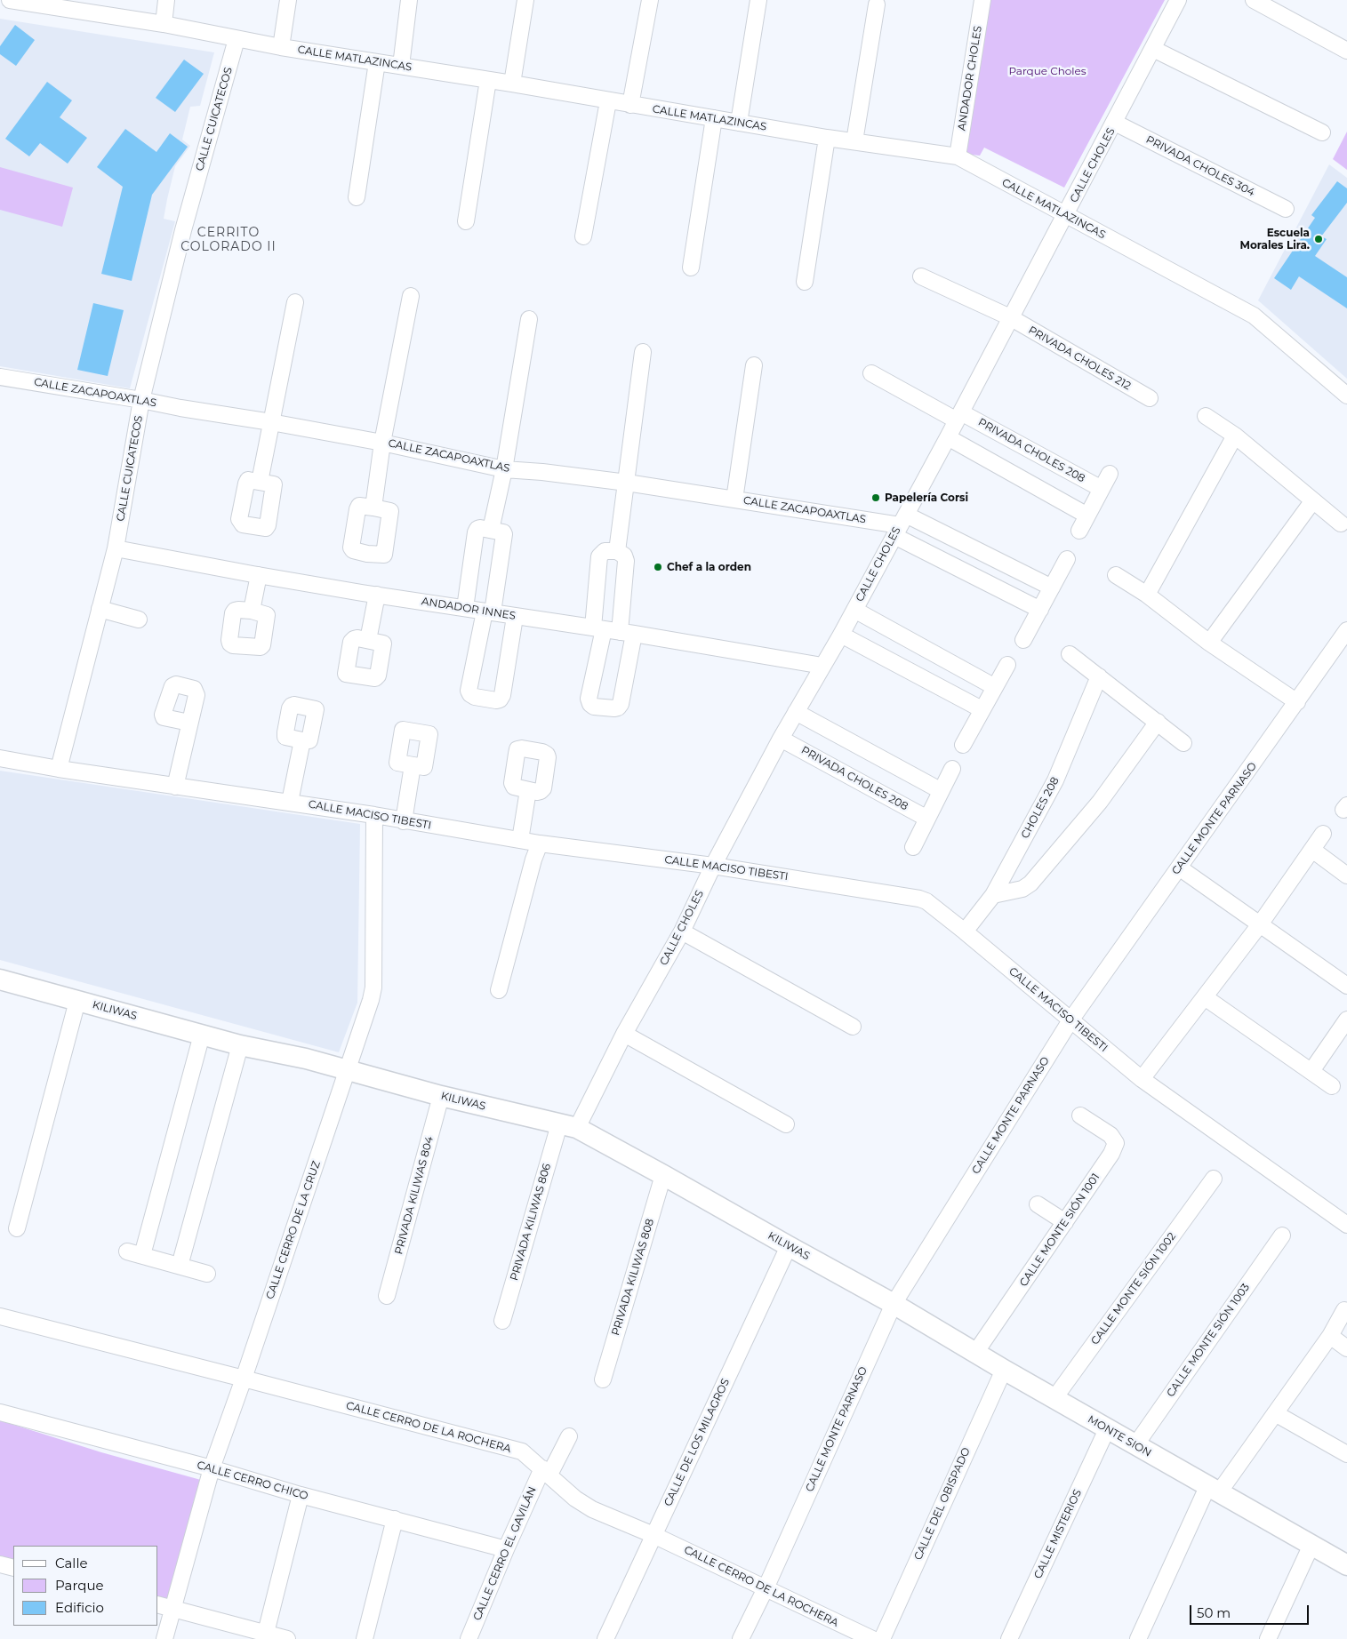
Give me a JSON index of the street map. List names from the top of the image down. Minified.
{"streets":{"street":["CALLE MATLAZINCAS","ANDADOR CHOLES","CALLE CUICATECOS","CALLE CHOLES","PRIVADA CHOLES 304","PRIVADA CHOLES 212","CALLE ZACAPOAXTLAS","PRIVADA CHOLES 208","ANDADOR INNES","CHOLES 208","CALLE MACISO TIBESTI","CALLE MONTE PARNASO","KILIWAS","PRIVADA KILIWAS 804","PRIVADA KILIWAS 806","CALLE CERRO DE LA CRUZ","CALLE MONTE SIÓN 1001","PRIVADA KILIWAS 808","CALLE MONTE SIÓN 1002","CALLE MONTE SIÓN 1003","CALLE CERRO DE LA ROCHERA","MONTE SION","CALLE DE LOS MILAGROS","CALLE CERRO CHICO","CALLE DEL OBISPADO","CALLE MISTERIOS","CALLE CERRO EL GAVILÁN"]},"crossings":[["CALLE MATLAZINCAS","ANDADOR CHOLES"],["CALLE MATLAZINCAS","CALLE CUICATECOS"],["CALLE MATLAZINCAS","CALLE CHOLES"],["CALLE CUICATECOS","CALLE ZACAPOAXTLAS"],["CALLE CUICATECOS","ANDADOR INNES"],["CALLE CUICATECOS","CALLE MACISO TIBESTI"],["CALLE CHOLES","PRIVADA CHOLES 304"],["CALLE CHOLES","PRIVADA CHOLES 212"],["CALLE CHOLES","CALLE ZACAPOAXTLAS"],["CALLE CHOLES","PRIVADA CHOLES 208"],["CALLE CHOLES","ANDADOR INNES"],["CALLE CHOLES","CALLE MACISO TIBESTI"],["CALLE CHOLES","KILIWAS"],["CALLE CHOLES","PRIVADA KILIWAS 806"],["CHOLES 208","CALLE MACISO TIBESTI"],["CALLE MACISO TIBESTI","CALLE MONTE PARNASO"],["CALLE MACISO TIBESTI","CALLE CERRO DE LA CRUZ"],["CALLE MONTE PARNASO","KILIWAS"],["CALLE MONTE PARNASO","CALLE CERRO DE LA ROCHERA"],["CALLE MONTE PARNASO","MONTE SION"],["KILIWAS","PRIVADA KILIWAS 804"],["KILIWAS","PRIVADA KILIWAS 806"],["KILIWAS","CALLE CERRO DE LA CRUZ"],["KILIWAS","PRIVADA KILIWAS 808"],["KILIWAS","MONTE SION"],["KILIWAS","CALLE DE LOS MILAGROS"],["CALLE CERRO DE LA CRUZ","CALLE CERRO DE LA ROCHERA"],["CALLE CERRO DE LA CRUZ","CALLE CERRO CHICO"],["CALLE MONTE SIÓN 1001","MONTE SION"],["CALLE MONTE SIÓN 1002","MONTE SION"],["CALLE MONTE SIÓN 1003","MONTE SION"],["CALLE CERRO DE LA ROCHERA","CALLE DE LOS MILAGROS"],["CALLE CERRO DE LA ROCHERA","CALLE CERRO EL GAVILÁN"],["MONTE SION","CALLE DEL OBISPADO"],["MONTE SION","CALLE MISTERIOS"],["CALLE CERRO CHICO","CALLE CERRO EL GAVILÁN"]],"districts":["CERRITO COLORADO II"],"parks":["Parque Choles"],"places":["Escuela Morales Lira.","Papelería Corsi","Chef a la orden"],"legend":["Calle","Parque","Edificio"],"scale_bar":"50 m"}
